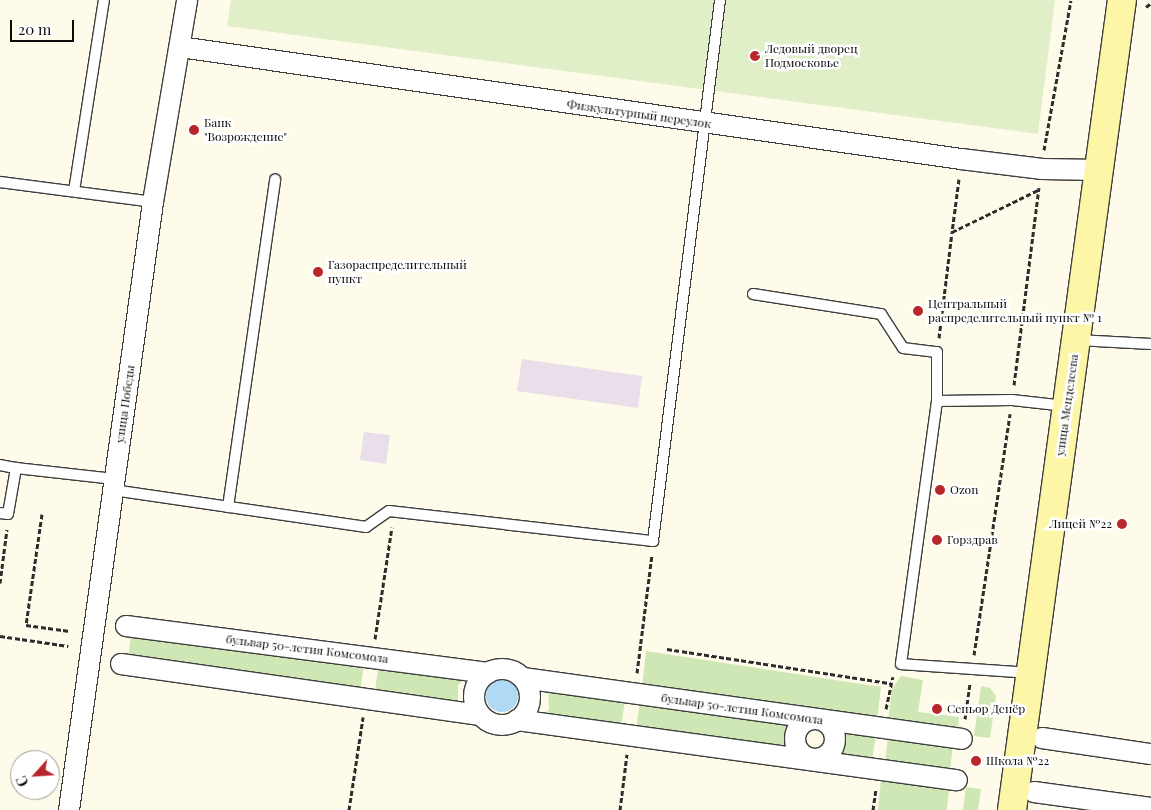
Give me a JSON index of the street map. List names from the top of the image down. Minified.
{"streets":{"main road":["улица Менделеева"],"street":["Физкультурный переулок","улица Победы","бульвар 50-летия Комсомола"]},"crossings":[["Физкультурный переулок","улица Победы"],["Физкультурный переулок","улица Менделеева"]],"places":["Ледовый дворец Подмосковье","Банк \"Возрождение\"","Газораспределительный пункт","Центральный распределительный пункт № 1","Ozon","Лицей №22","Горздрав","Сеньор Денёр","Школа №22"],"scale_bar":"20 m","north":"bottom left"}
